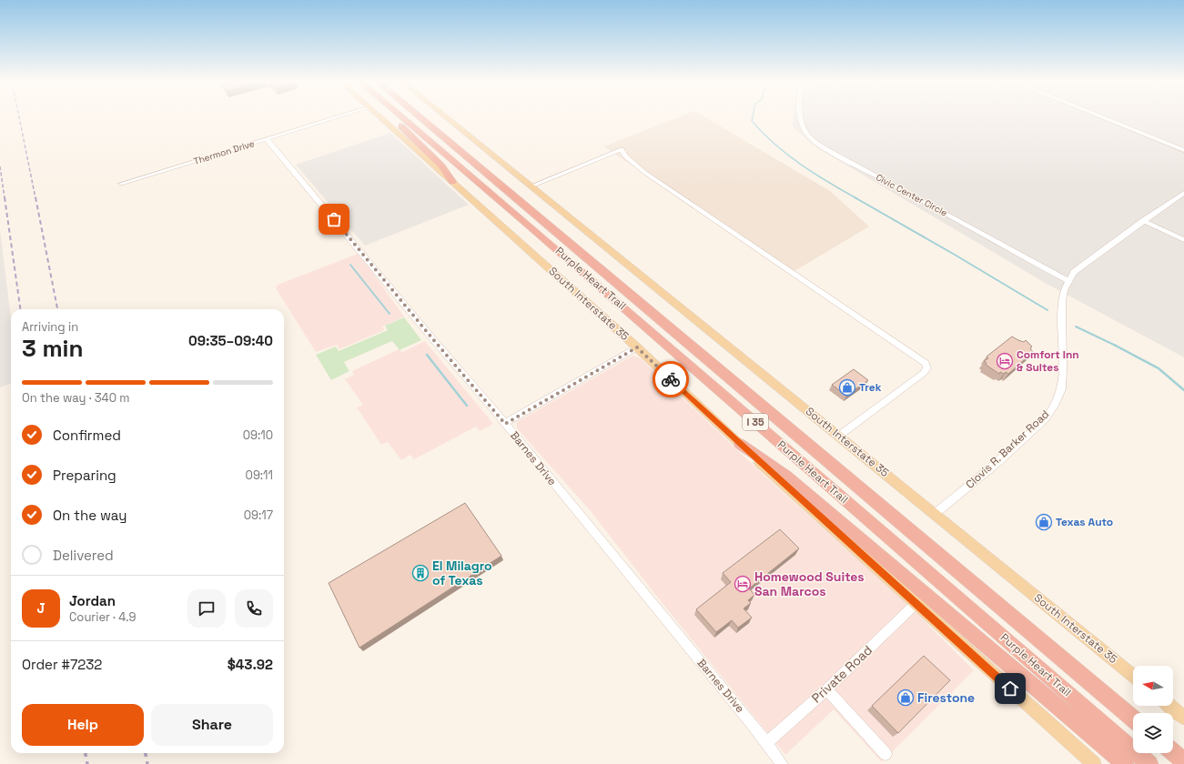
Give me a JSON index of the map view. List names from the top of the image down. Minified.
{"streets":{"highway":["Purple Heart Trail","I 35"],"main road":["South Interstate 35"],"street":["Thermon Drive","Civic Center Circle","Clovis R. Barker Road","Barnes Drive","Private Road"]},"crossings":[["Thermon Drive","Barnes Drive"],["Civic Center Circle","Clovis R. Barker Road"],["South Interstate 35","Clovis R. Barker Road"],["South Interstate 35","Private Road"],["Barnes Drive","Private Road"]],"places":{"hotel":["Comfort Inn & Suites","Homewood Suites San Marcos"],"shop":["Trek","Texas Auto","Firestone"],"building":["El Milagro of Texas"]},"north":"left","page":{"heading":["3 min","Arriving in","09:35–09:40"],"panel":["Jordan","Courier · 4.9","Order #7232","$43.92"],"bar":"On the way · 340 m","list":[["Confirmed","09:10"],["Preparing","09:11"],["On the way","09:17"],"Delivered"],"round":"J","buttons":["Help","Share"]}}
